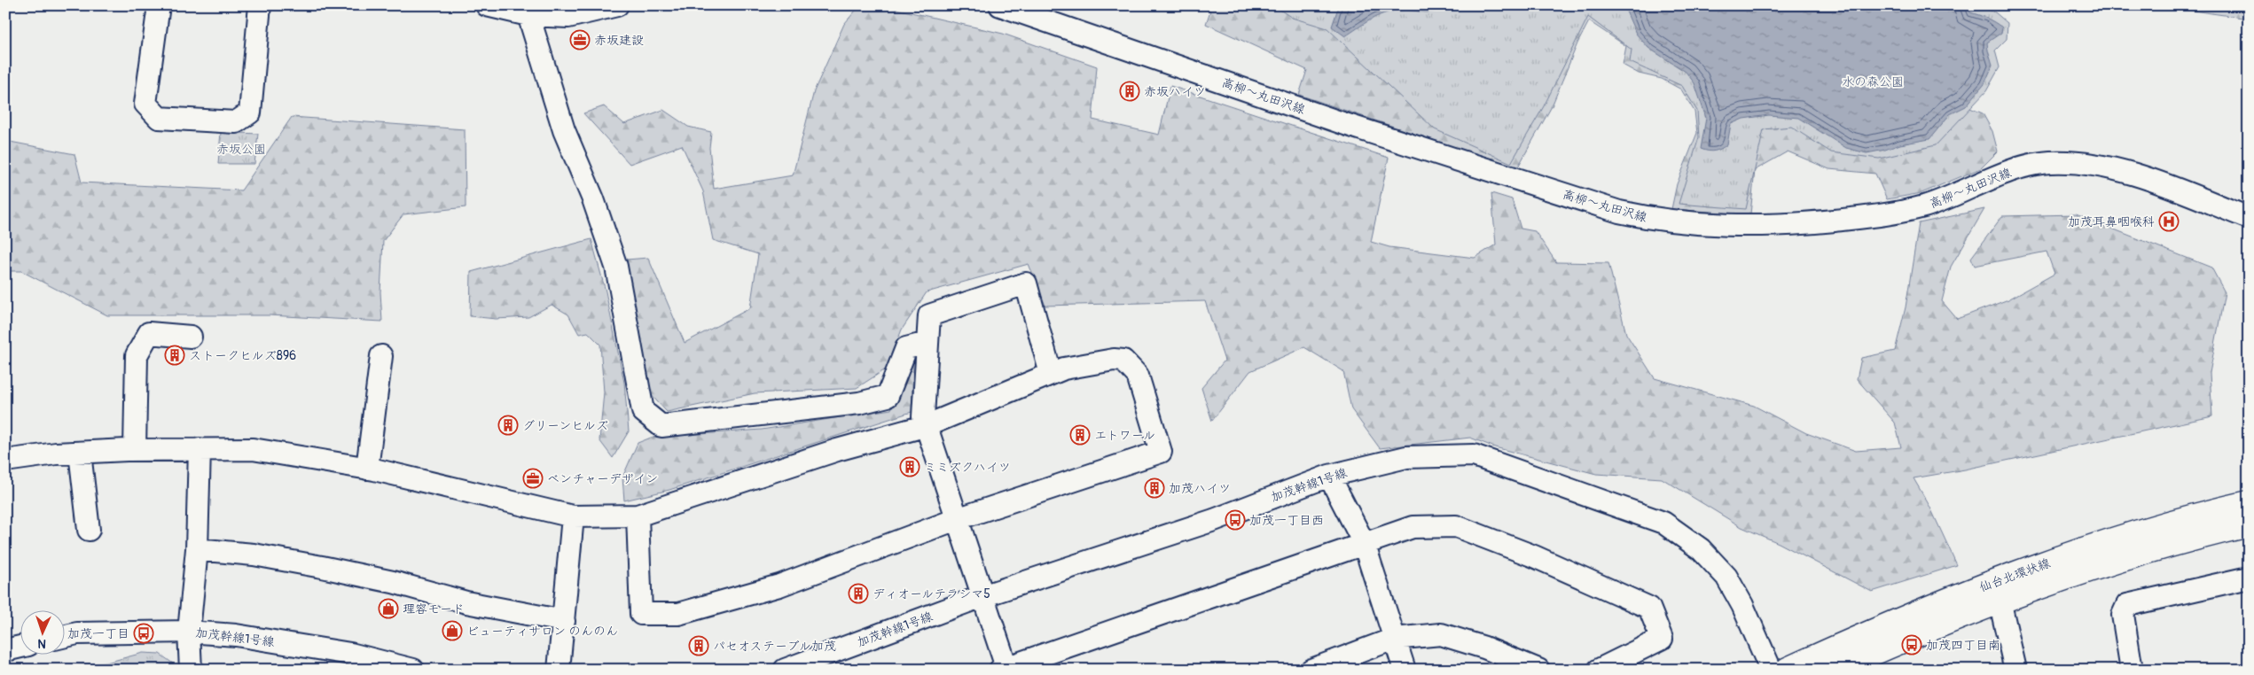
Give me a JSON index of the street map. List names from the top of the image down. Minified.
{"streets":{"main road":["仙台北環状線"],"street":["高柳～丸田沢線","加茂幹線1号線"]},"parks":["水の森公園","赤坂公園"],"places":{"office":["赤坂建設","ベンチャーデザイン"],"building":["赤坂ハイツ","ストークヒルズ896","グリーンヒルズ","エトワール","ミミズクハイツ","加茂ハイツ","ディオールテラシマ5","パセオステーブル加茂"],"hospital":["加茂耳鼻咽喉科"],"bus stop":["加茂一丁目西","加茂一丁目","加茂四丁目南"],"shop":["理容モード","ビューティサロン のんのん"]},"north":"bottom"}
